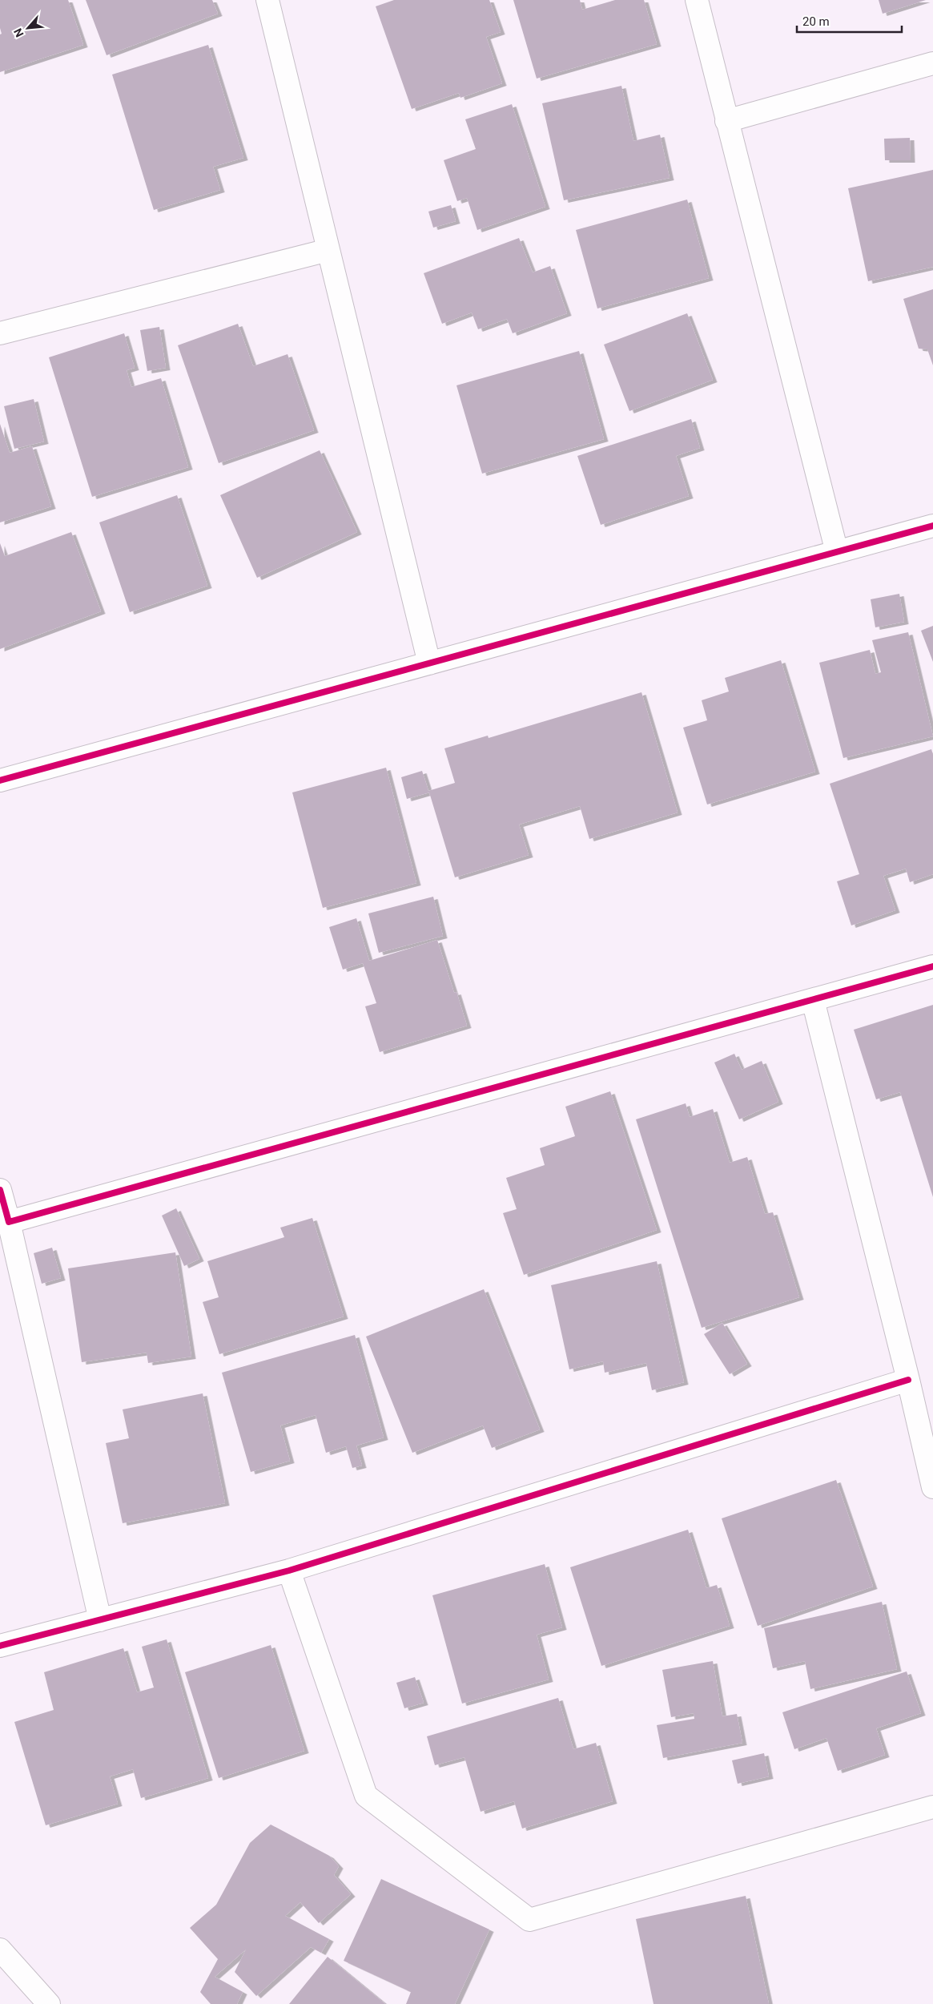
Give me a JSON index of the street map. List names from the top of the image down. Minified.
{"scale_bar":"20 m","north":"bottom left"}
